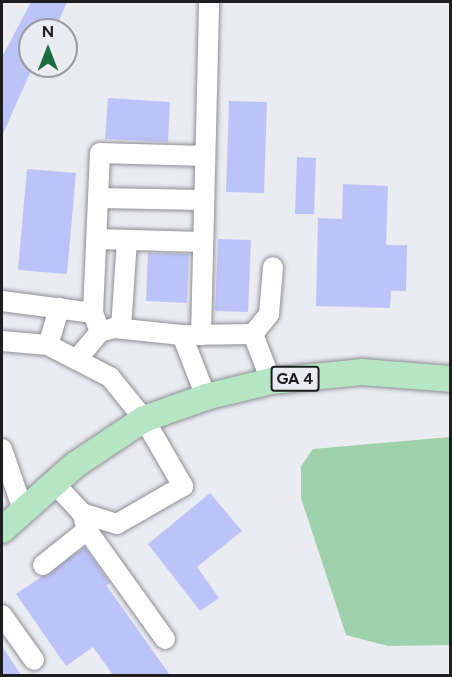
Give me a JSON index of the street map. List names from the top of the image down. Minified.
{"streets":{"main road":["GA 4"]},"north":"top"}
